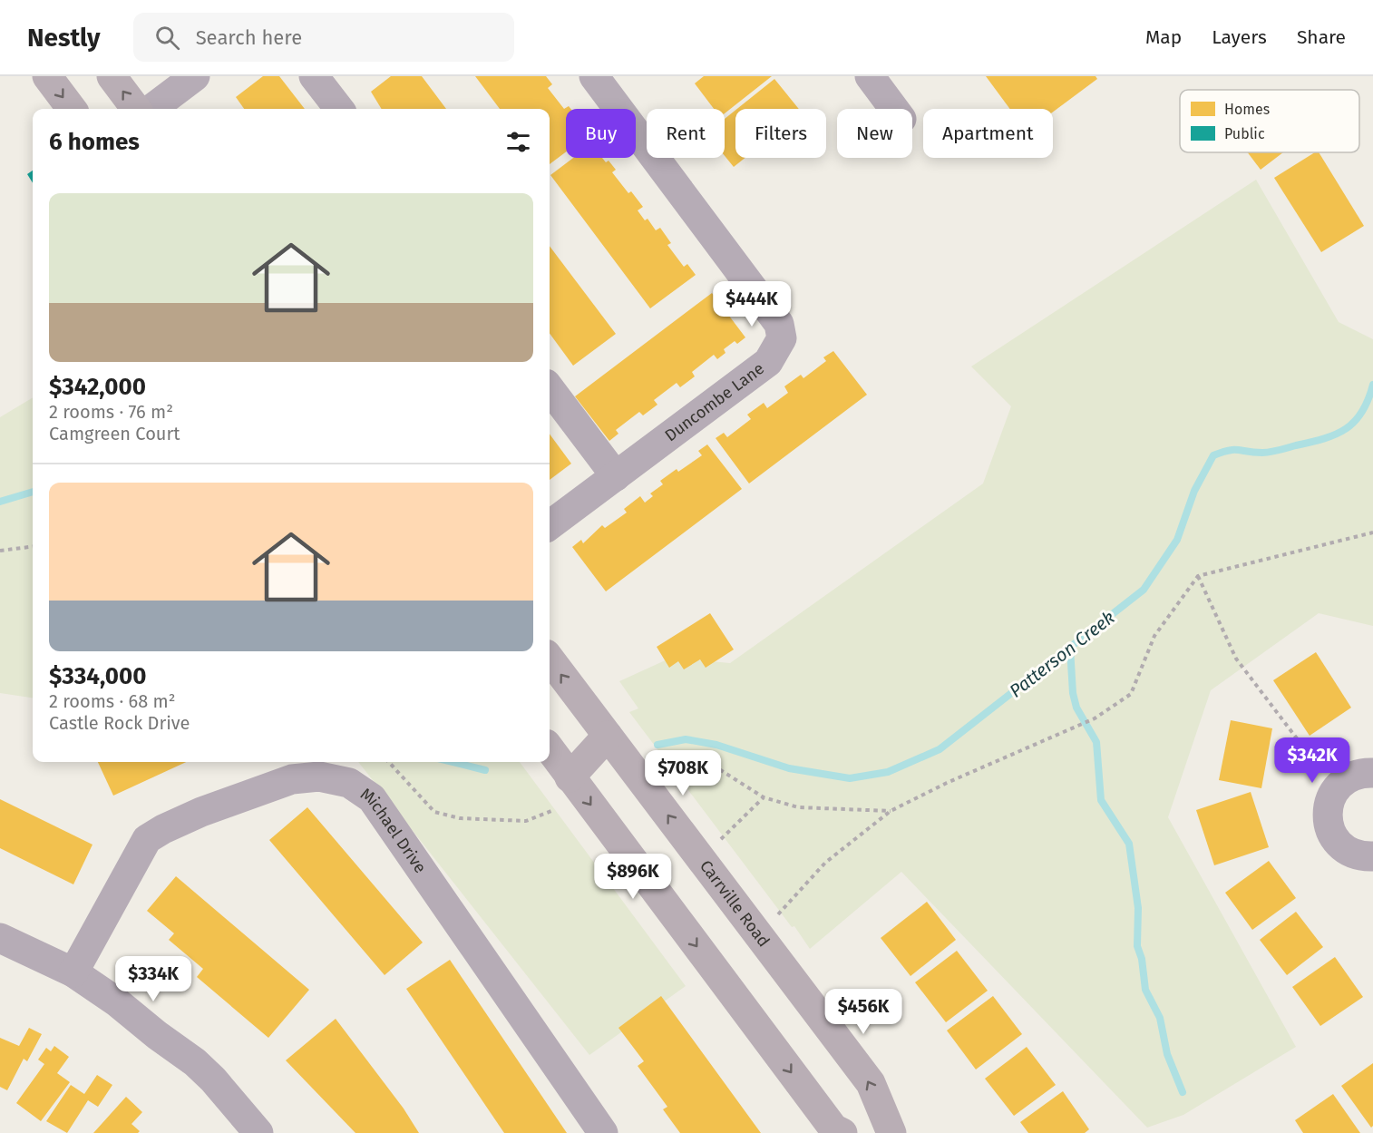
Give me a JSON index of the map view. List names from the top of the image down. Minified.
{"streets":{"main road":["Carrville Road"],"street":["Duncombe Lane","Michael Drive"]},"water":["Patterson Creek"],"legend":["Homes","Public"],"page":{"header":"Nestly","search":"Search here","nav":["Map","Layers","Share"],"chip":["Buy","Rent","Filters","New","Apartment"],"heading":"6 homes","list":[{"name":"$342,000","note":"2 rooms · 76 m² · Camgreen Court"},{"name":"$334,000","note":"2 rooms · 68 m² · Castle Rock Drive"}],"price":["$444K","$342K","$708K","$896K","$334K","$456K"]}}
